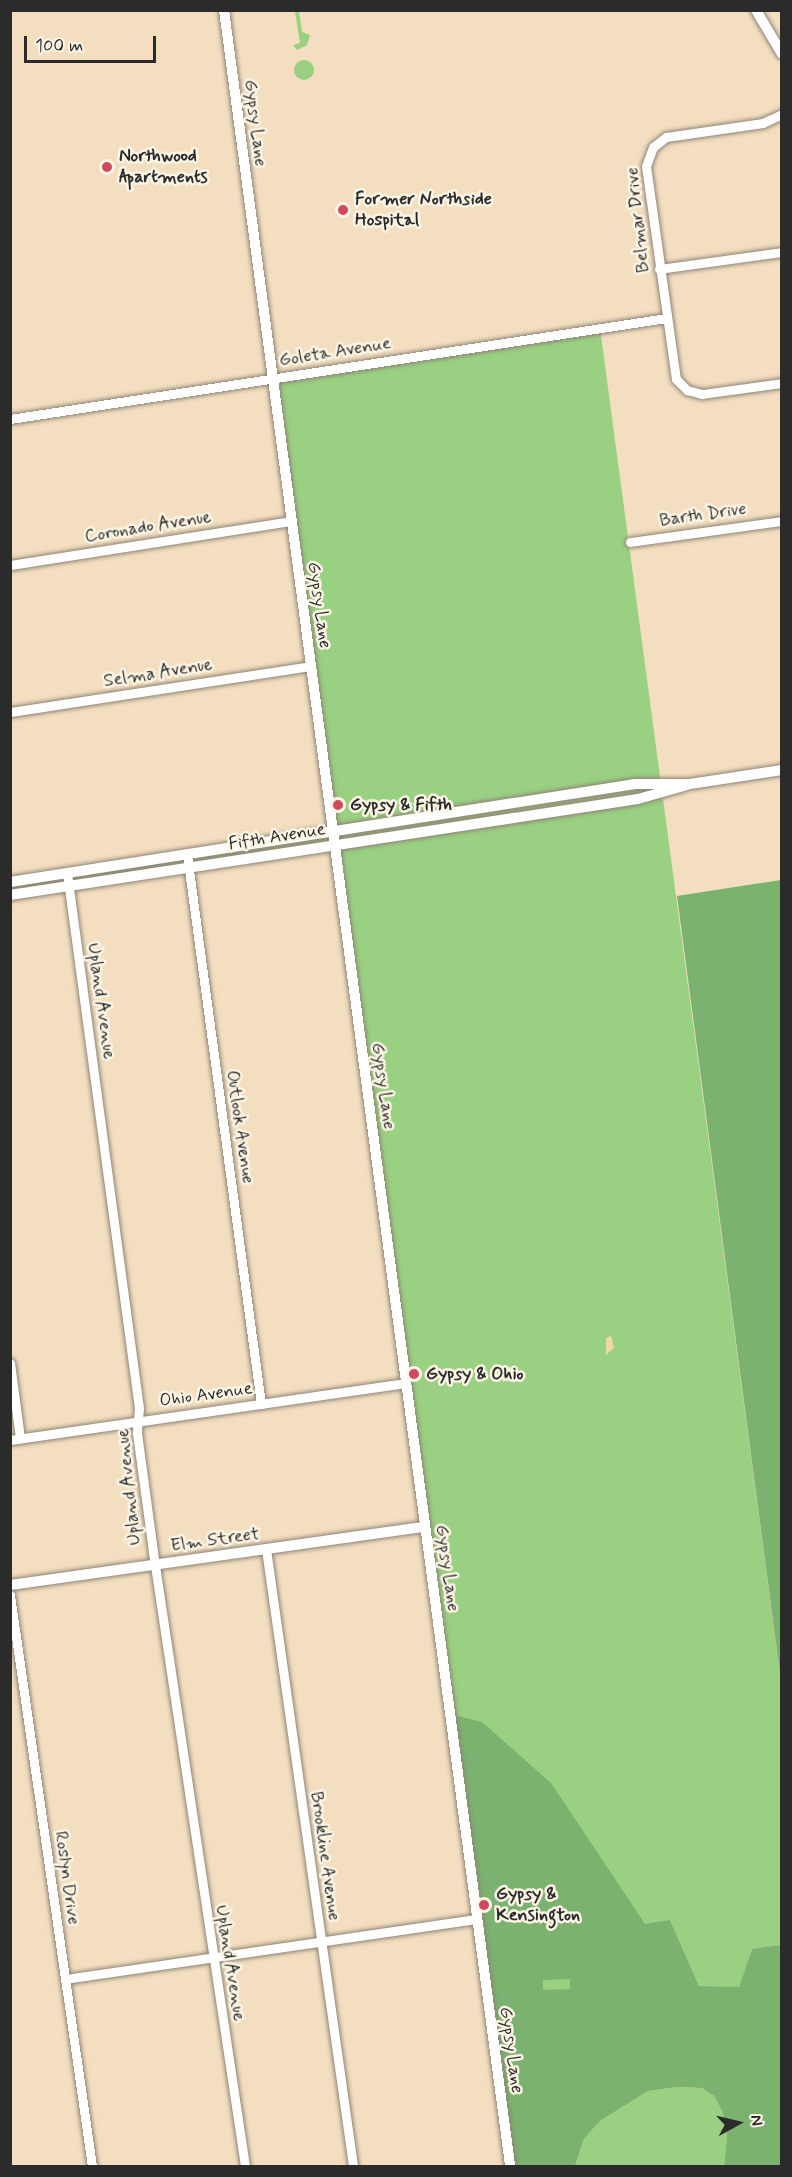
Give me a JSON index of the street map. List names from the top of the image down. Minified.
{"streets":{"street":["Gypsy Lane","Belmar Drive","Goleta Avenue","Barth Drive","Coronado Avenue","Selma Avenue","Fifth Avenue","Upland Avenue","Outlook Avenue","Ohio Avenue","Elm Street","Brookline Avenue","Roslyn Drive"]},"crossings":[["Gypsy Lane","Goleta Avenue"],["Gypsy Lane","Coronado Avenue"],["Gypsy Lane","Selma Avenue"],["Gypsy Lane","Fifth Avenue"],["Gypsy Lane","Ohio Avenue"],["Gypsy Lane","Elm Street"],["Belmar Drive","Goleta Avenue"],["Fifth Avenue","Upland Avenue"],["Fifth Avenue","Outlook Avenue"],["Upland Avenue","Ohio Avenue"],["Upland Avenue","Elm Street"],["Outlook Avenue","Ohio Avenue"],["Elm Street","Brookline Avenue"]],"places":["Northwood Apartments","Former Northside Hospital","Gypsy & Fifth","Gypsy & Ohio","Gypsy & Kensington"],"scale_bar":"100 m","north":"right"}
